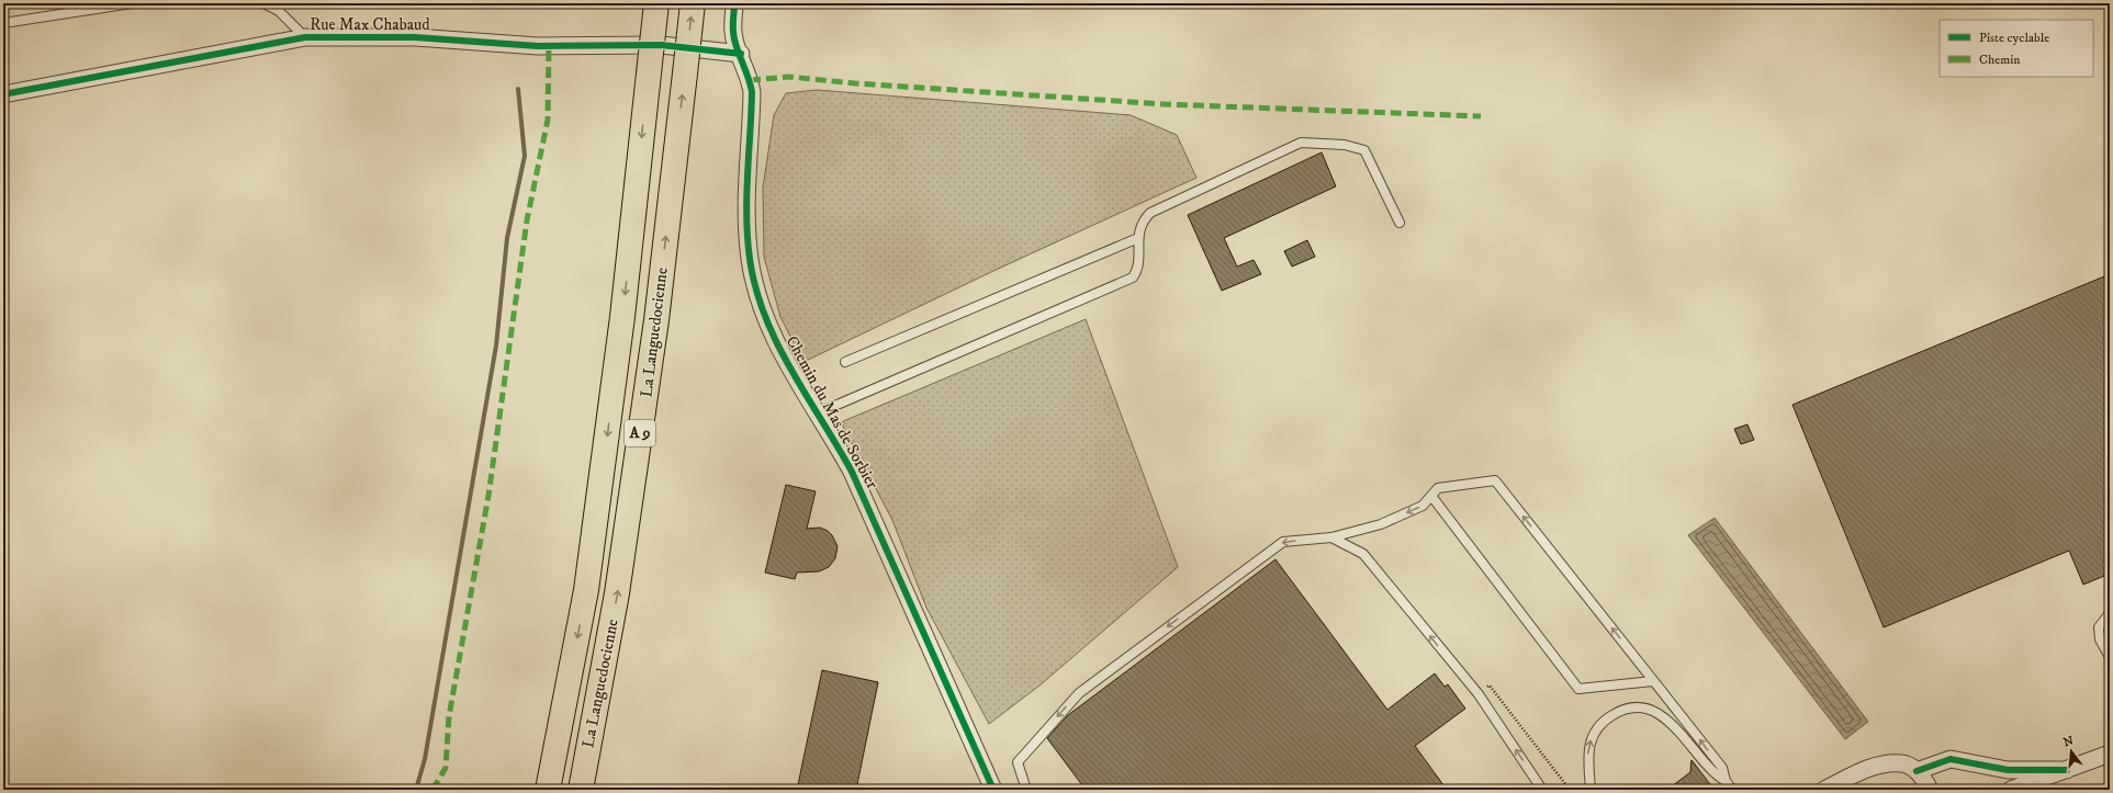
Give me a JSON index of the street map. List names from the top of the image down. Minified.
{"streets":{"highway":["La Languedocienne","A 9"],"street":["Rue Max Chabaud","Chemin du Mas de Sorbier"]},"crossings":[["Rue Max Chabaud","Chemin du Mas de Sorbier"]],"legend":["Piste cyclable","Chemin"],"north":"top"}
